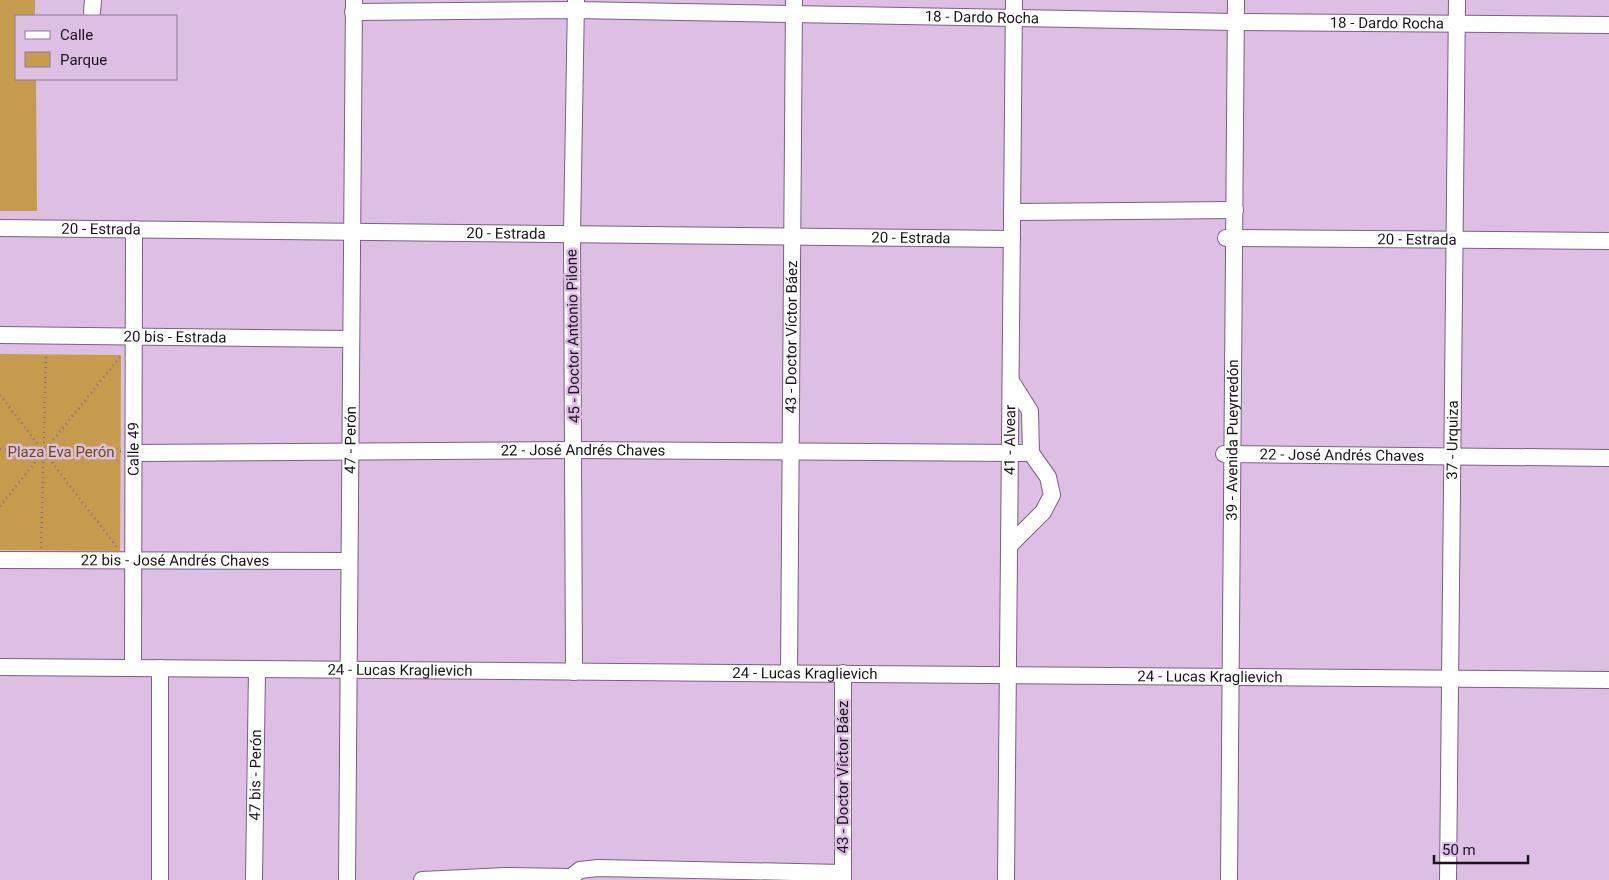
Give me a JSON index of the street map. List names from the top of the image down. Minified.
{"streets":{"street":["18 - Dardo Rocha","20 - Estrada","45 - Doctor Antonio Pilone","20 bis - Estrada","43 - Doctor Víctor Báez","47 - Perón","41 - Alvear","39 - Avenida Pueyrredón","37 - Urquiza","Calle 49","22 - José Andrés Chaves","22 bis - José Andrés Chaves","24 - Lucas Kraglievich","47 bis - Perón"]},"crossings":[["18 - Dardo Rocha","45 - Doctor Antonio Pilone"],["18 - Dardo Rocha","43 - Doctor Víctor Báez"],["18 - Dardo Rocha","47 - Perón"],["18 - Dardo Rocha","41 - Alvear"],["18 - Dardo Rocha","39 - Avenida Pueyrredón"],["18 - Dardo Rocha","37 - Urquiza"],["20 - Estrada","45 - Doctor Antonio Pilone"],["20 - Estrada","43 - Doctor Víctor Báez"],["20 - Estrada","47 - Perón"],["20 - Estrada","41 - Alvear"],["20 - Estrada","39 - Avenida Pueyrredón"],["20 - Estrada","37 - Urquiza"],["20 - Estrada","Calle 49"],["45 - Doctor Antonio Pilone","22 - José Andrés Chaves"],["45 - Doctor Antonio Pilone","24 - Lucas Kraglievich"],["20 bis - Estrada","47 - Perón"],["20 bis - Estrada","Calle 49"],["43 - Doctor Víctor Báez","22 - José Andrés Chaves"],["43 - Doctor Víctor Báez","24 - Lucas Kraglievich"],["47 - Perón","22 - José Andrés Chaves"],["47 - Perón","22 bis - José Andrés Chaves"],["47 - Perón","24 - Lucas Kraglievich"],["41 - Alvear","22 - José Andrés Chaves"],["41 - Alvear","24 - Lucas Kraglievich"],["39 - Avenida Pueyrredón","22 - José Andrés Chaves"],["39 - Avenida Pueyrredón","24 - Lucas Kraglievich"],["37 - Urquiza","22 - José Andrés Chaves"],["37 - Urquiza","24 - Lucas Kraglievich"],["Calle 49","22 - José Andrés Chaves"],["Calle 49","22 bis - José Andrés Chaves"],["Calle 49","24 - Lucas Kraglievich"],["24 - Lucas Kraglievich","47 bis - Perón"]],"parks":["Plaza Eva Perón"],"legend":["Calle","Parque"],"scale_bar":"50 m"}
